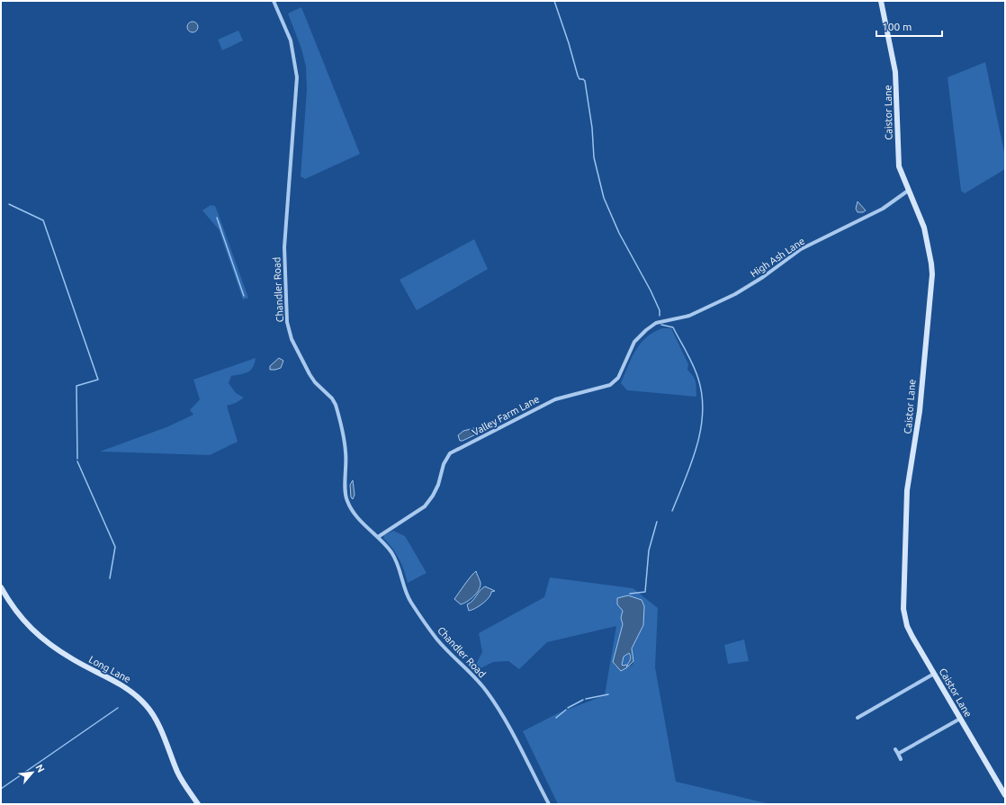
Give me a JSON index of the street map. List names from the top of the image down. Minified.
{"streets":{"street":["Caistor Lane","High Ash Lane","Chandler Road","Valley Farm Lane","Long Lane"]},"crossings":[["Caistor Lane","High Ash Lane"],["High Ash Lane","Valley Farm Lane"],["Chandler Road","Valley Farm Lane"]],"scale_bar":"100 m","north":"top right"}
